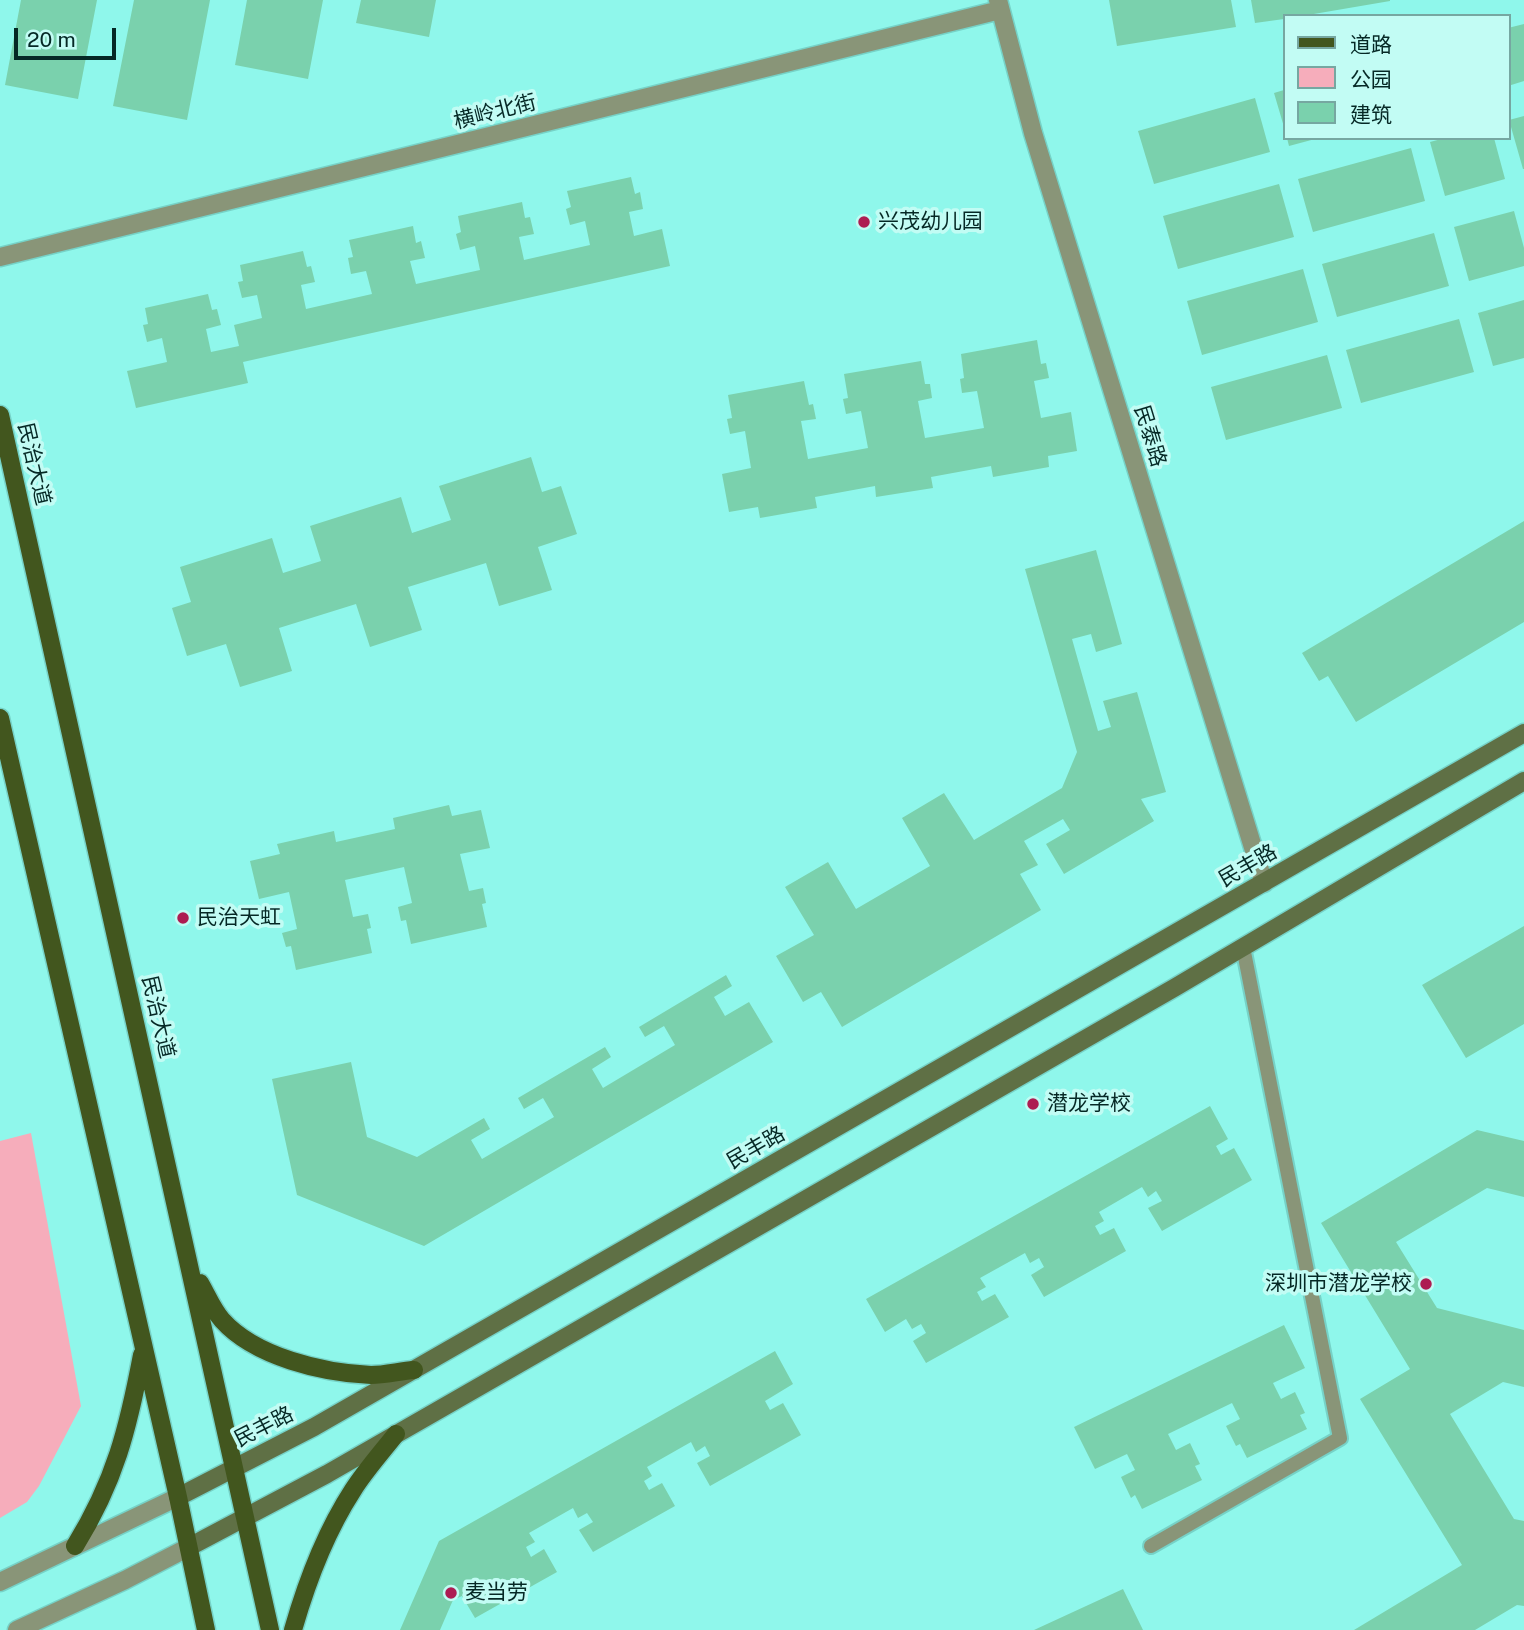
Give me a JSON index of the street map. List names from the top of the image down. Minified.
{"streets":{"main road":["民治大道","民丰路"],"street":["横岭北街","民泰路"]},"crossings":[["横岭北街","民泰路"],["民泰路","民丰路"],["民治大道","民丰路"]],"places":["兴茂幼儿园","民治天虹","潜龙学校","深圳市潜龙学校","麦当劳"],"legend":["道路","公园","建筑"],"scale_bar":"20 m"}
